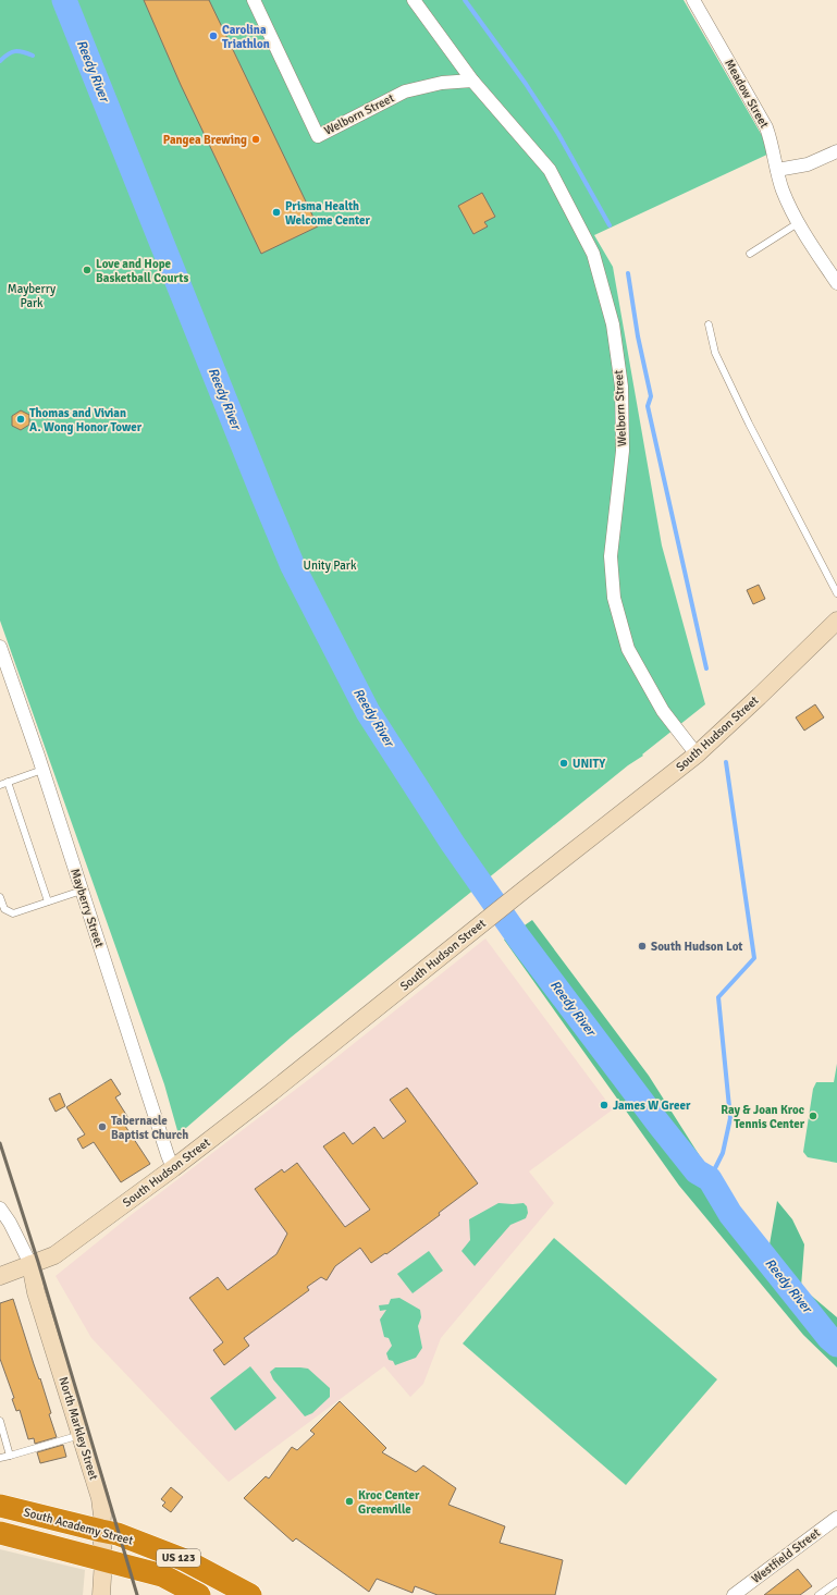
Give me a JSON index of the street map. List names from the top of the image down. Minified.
{"streets":{"highway":["South Academy Street","US 123"],"street":["Meadow Street","Welborn Street","South Hudson Street","Mayberry Street","North Markley Street","Westfield Street"]},"crossings":[["Welborn Street","South Hudson Street"],["South Hudson Street","Mayberry Street"],["South Hudson Street","North Markley Street"],["North Markley Street","South Academy Street"],["North Markley Street","US 123"]],"water":["Reedy River"],"parks":["Mayberry Park","Unity Park"],"places":["Carolina Triathlon","Pangea Brewing","Prisma Health Welcome Center","Love and Hope Basketball Courts","Thomas and Vivian A. Wong Honor Tower","UNITY","South Hudson Lot","James W Greer","Ray & Joan Kroc Tennis Center","Tabernacle Baptist Church","Kroc Center Greenville"]}
